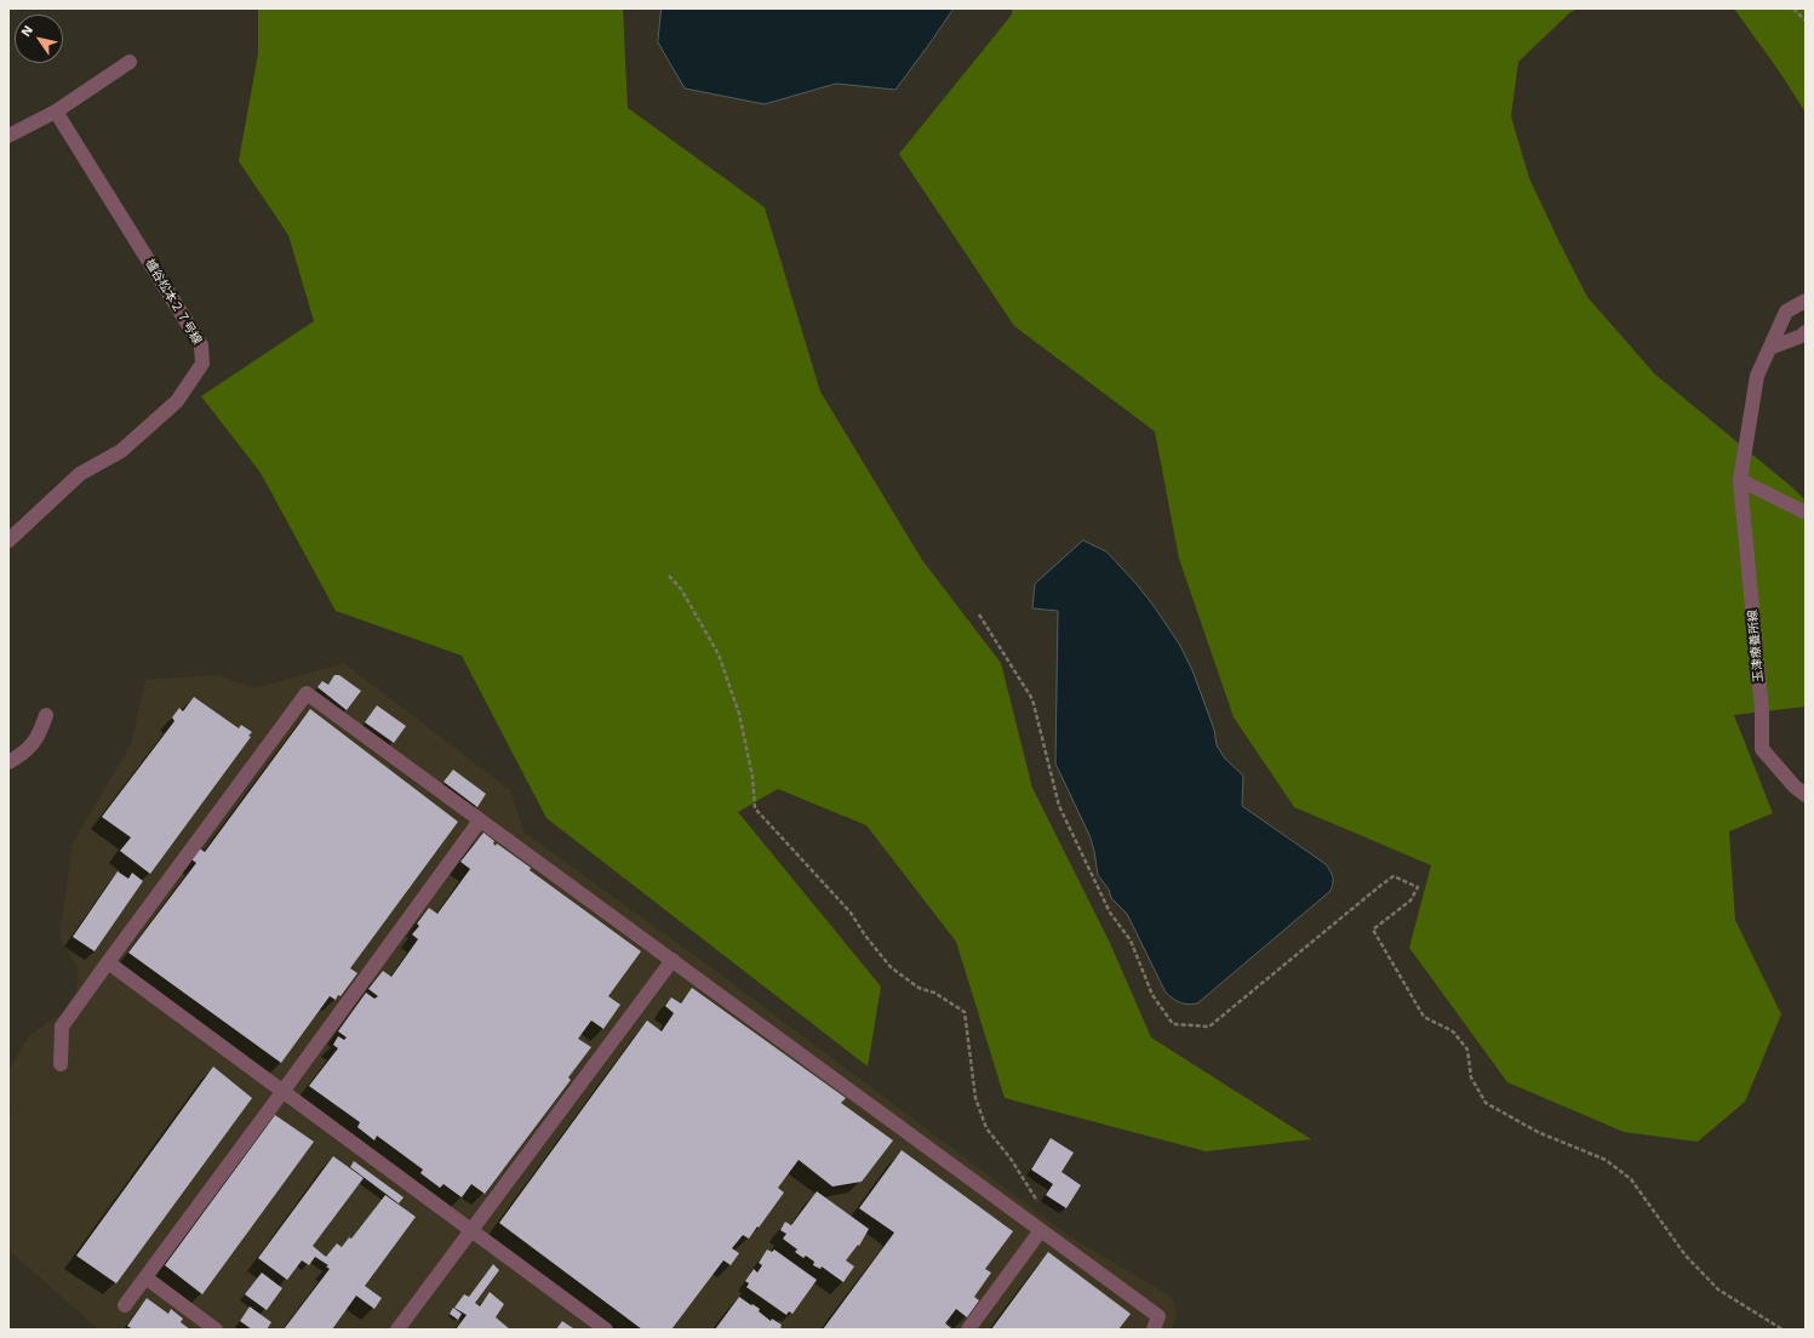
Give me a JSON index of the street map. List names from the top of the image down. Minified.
{"streets":{"street":["櫨谷松本２７号線","玉津療養所線"]},"north":"top left"}
